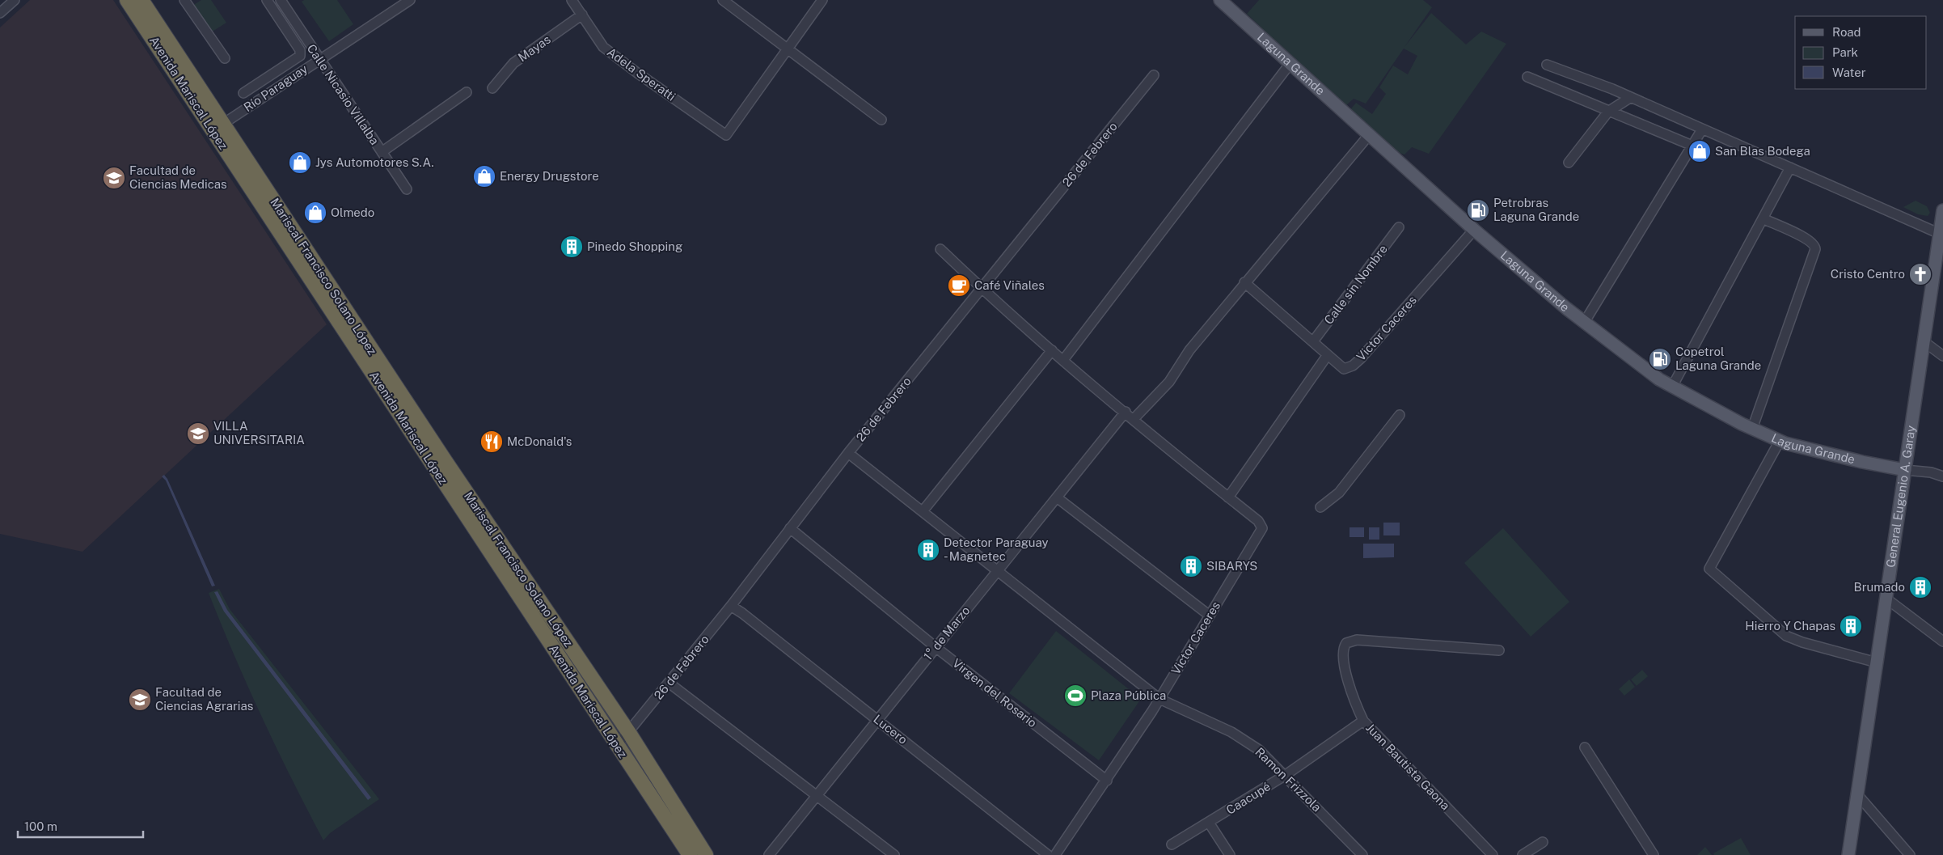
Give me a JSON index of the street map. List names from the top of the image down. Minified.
{"streets":{"highway":["Avenida Mariscal López","Mariscal Francisco Solano López"],"main road":["Laguna Grande","General Eugenio A. Garay"],"street":["Mayas","Adela Speratti","Río Paraguay","Calle Nicasio Villalba","26 de Febrero","Calle sin Nombre","Victor Caceres","1° de Marzo","Virgen del Rosario","Lucero","Juan Bautista Gaona","Ramon Frizzola","Caacupé"]},"crossings":[["Mayas","Adela Speratti"],["Laguna Grande","Victor Caceres"],["Laguna Grande","General Eugenio A. Garay"],["Río Paraguay","Avenida Mariscal López"],["Río Paraguay","Calle Nicasio Villalba"],["Río Paraguay","Mariscal Francisco Solano López"],["Avenida Mariscal López","26 de Febrero"],["Avenida Mariscal López","Mariscal Francisco Solano López"],["26 de Febrero","Mariscal Francisco Solano López"],["26 de Febrero","Virgen del Rosario"],["26 de Febrero","Lucero"],["26 de Febrero","Ramon Frizzola"],["Victor Caceres","Virgen del Rosario"],["Victor Caceres","Ramon Frizzola"],["1° de Marzo","Virgen del Rosario"],["1° de Marzo","Lucero"],["1° de Marzo","Ramon Frizzola"],["Juan Bautista Gaona","Caacupé"],["Ramon Frizzola","Caacupé"]],"places":{"shop":["San Blas Bodega","Jys Automotores S.A.","Energy Drugstore","Olmedo"],"school or university":["Facultad de Ciencias Medicas","VILLA UNIVERSITARIA","Facultad de Ciencias Agrarias"],"fuel station":["Petrobras Laguna Grande","Copetrol Laguna Grande"],"building":["Pinedo Shopping","Detector Paraguay - Magnetec","SIBARYS","Brumado","Hierro Y Chapas"],"church":["Cristo Centro"],"cafe":["Café Viñales"],"restaurant":["McDonald's"],"sports":["Plaza Pública"]},"legend":["Road","Park","Water"],"scale_bar":"100 m"}
